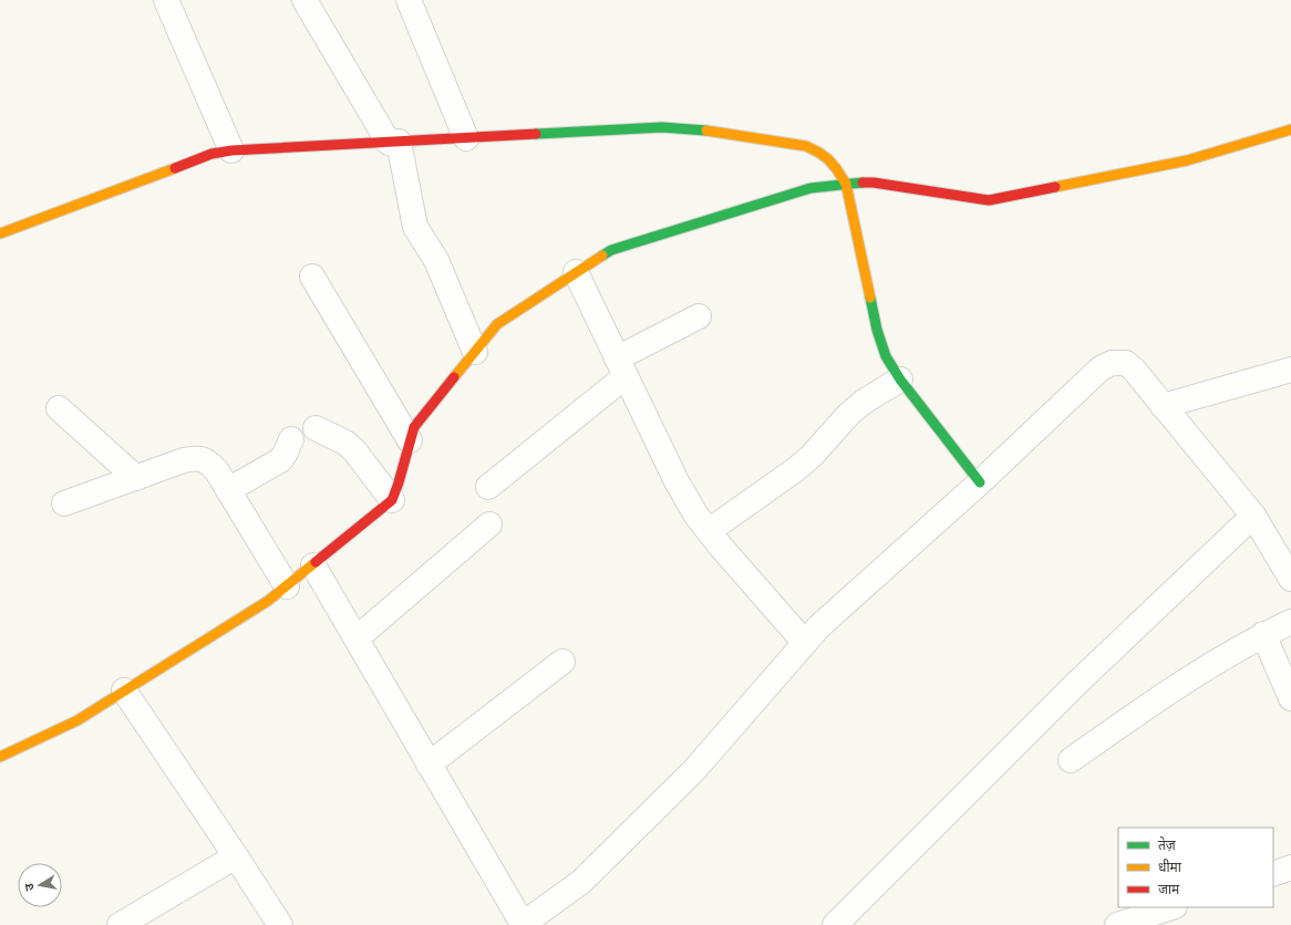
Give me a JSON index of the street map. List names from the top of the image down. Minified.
{"legend":["तेज़","धीमा","जाम"],"north":"left"}
